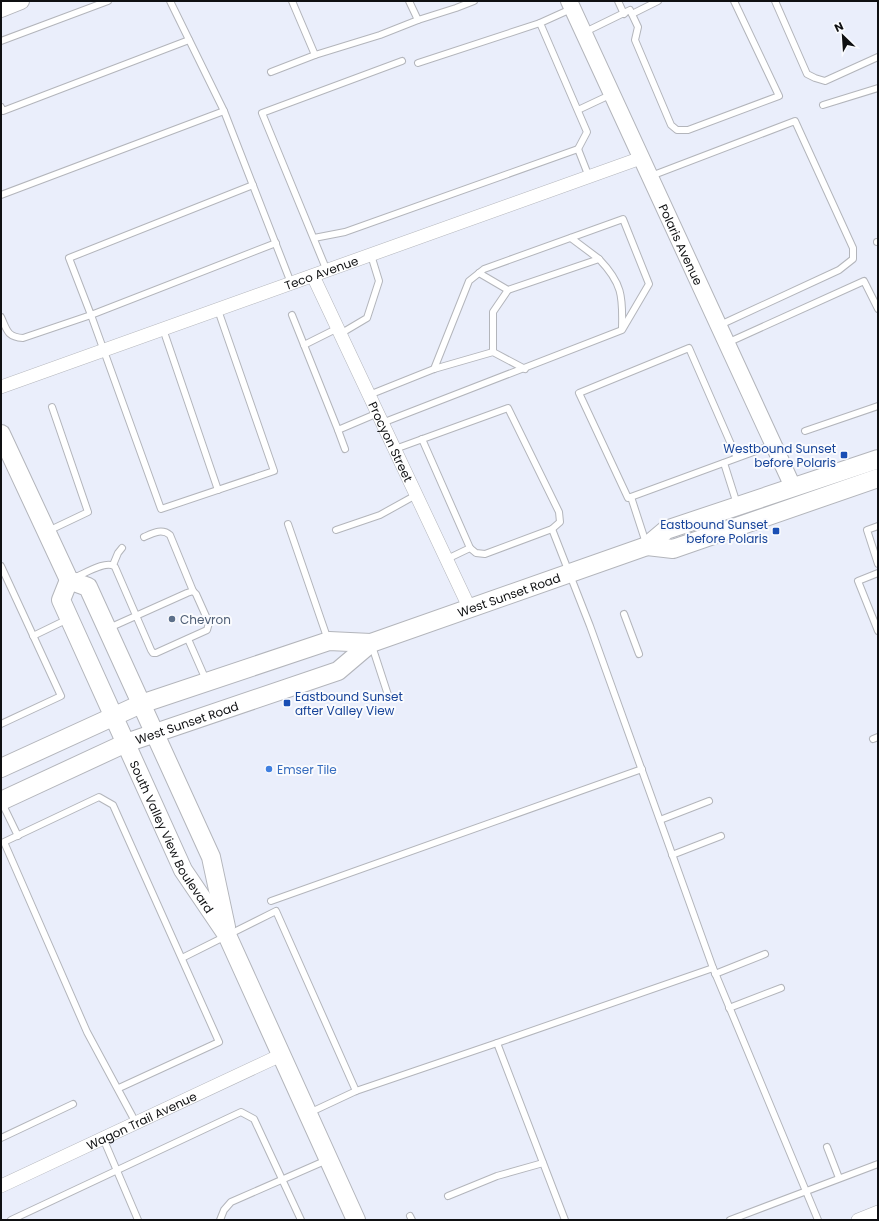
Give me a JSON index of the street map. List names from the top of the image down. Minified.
{"streets":{"main road":["West Sunset Road","South Valley View Boulevard"],"street":["Polaris Avenue","Teco Avenue","Procyon Street","Wagon Trail Avenue"]},"crossings":[["Polaris Avenue","Teco Avenue"],["Polaris Avenue","West Sunset Road"],["Teco Avenue","Procyon Street"],["Procyon Street","West Sunset Road"],["West Sunset Road","South Valley View Boulevard"],["South Valley View Boulevard","Wagon Trail Avenue"]],"places":{"transit":["Westbound Sunset before Polaris","Eastbound Sunset before Polaris","Eastbound Sunset after Valley View"],"other":["Chevron","Emser Tile"]},"north":"top left"}
